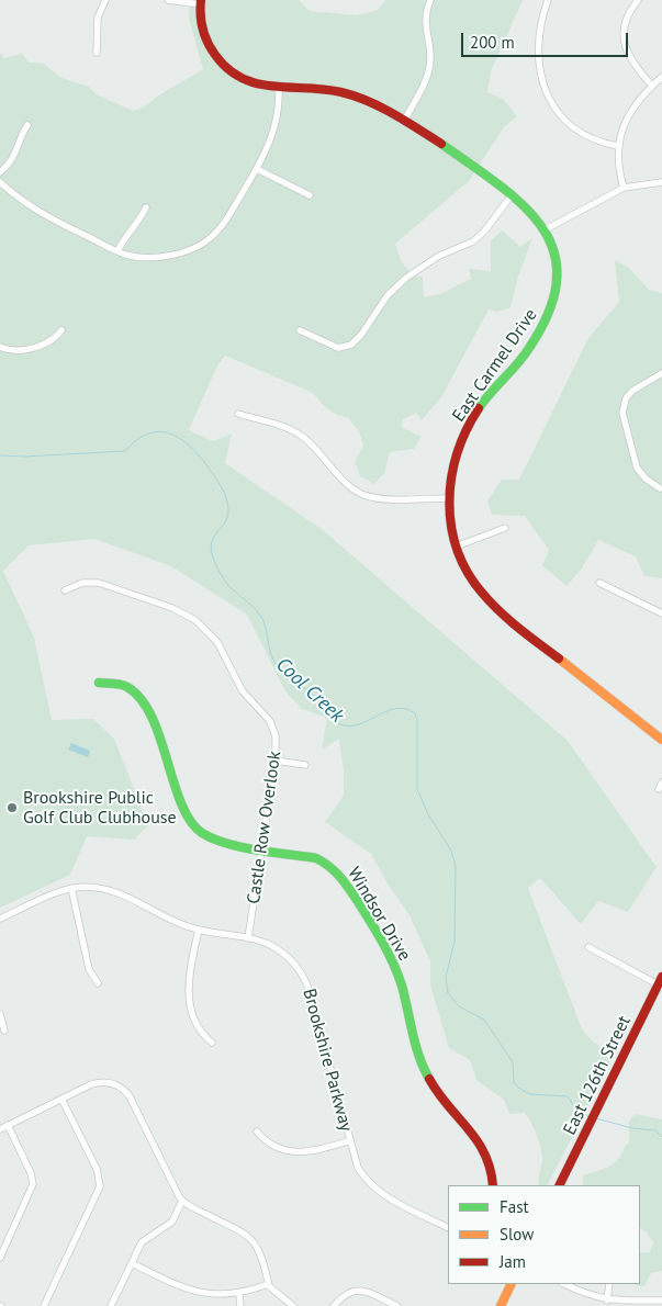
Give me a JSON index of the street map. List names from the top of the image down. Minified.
{"streets":{"street":["East Carmel Drive","Castle Row Overlook","Windsor Drive","Brookshire Parkway","East 126th Street"]},"crossings":[["Castle Row Overlook","Windsor Drive"],["Castle Row Overlook","Brookshire Parkway"]],"water":["Cool Creek"],"places":["Brookshire Public Golf Club Clubhouse"],"legend":["Fast","Slow","Jam"],"scale_bar":"200 m"}
